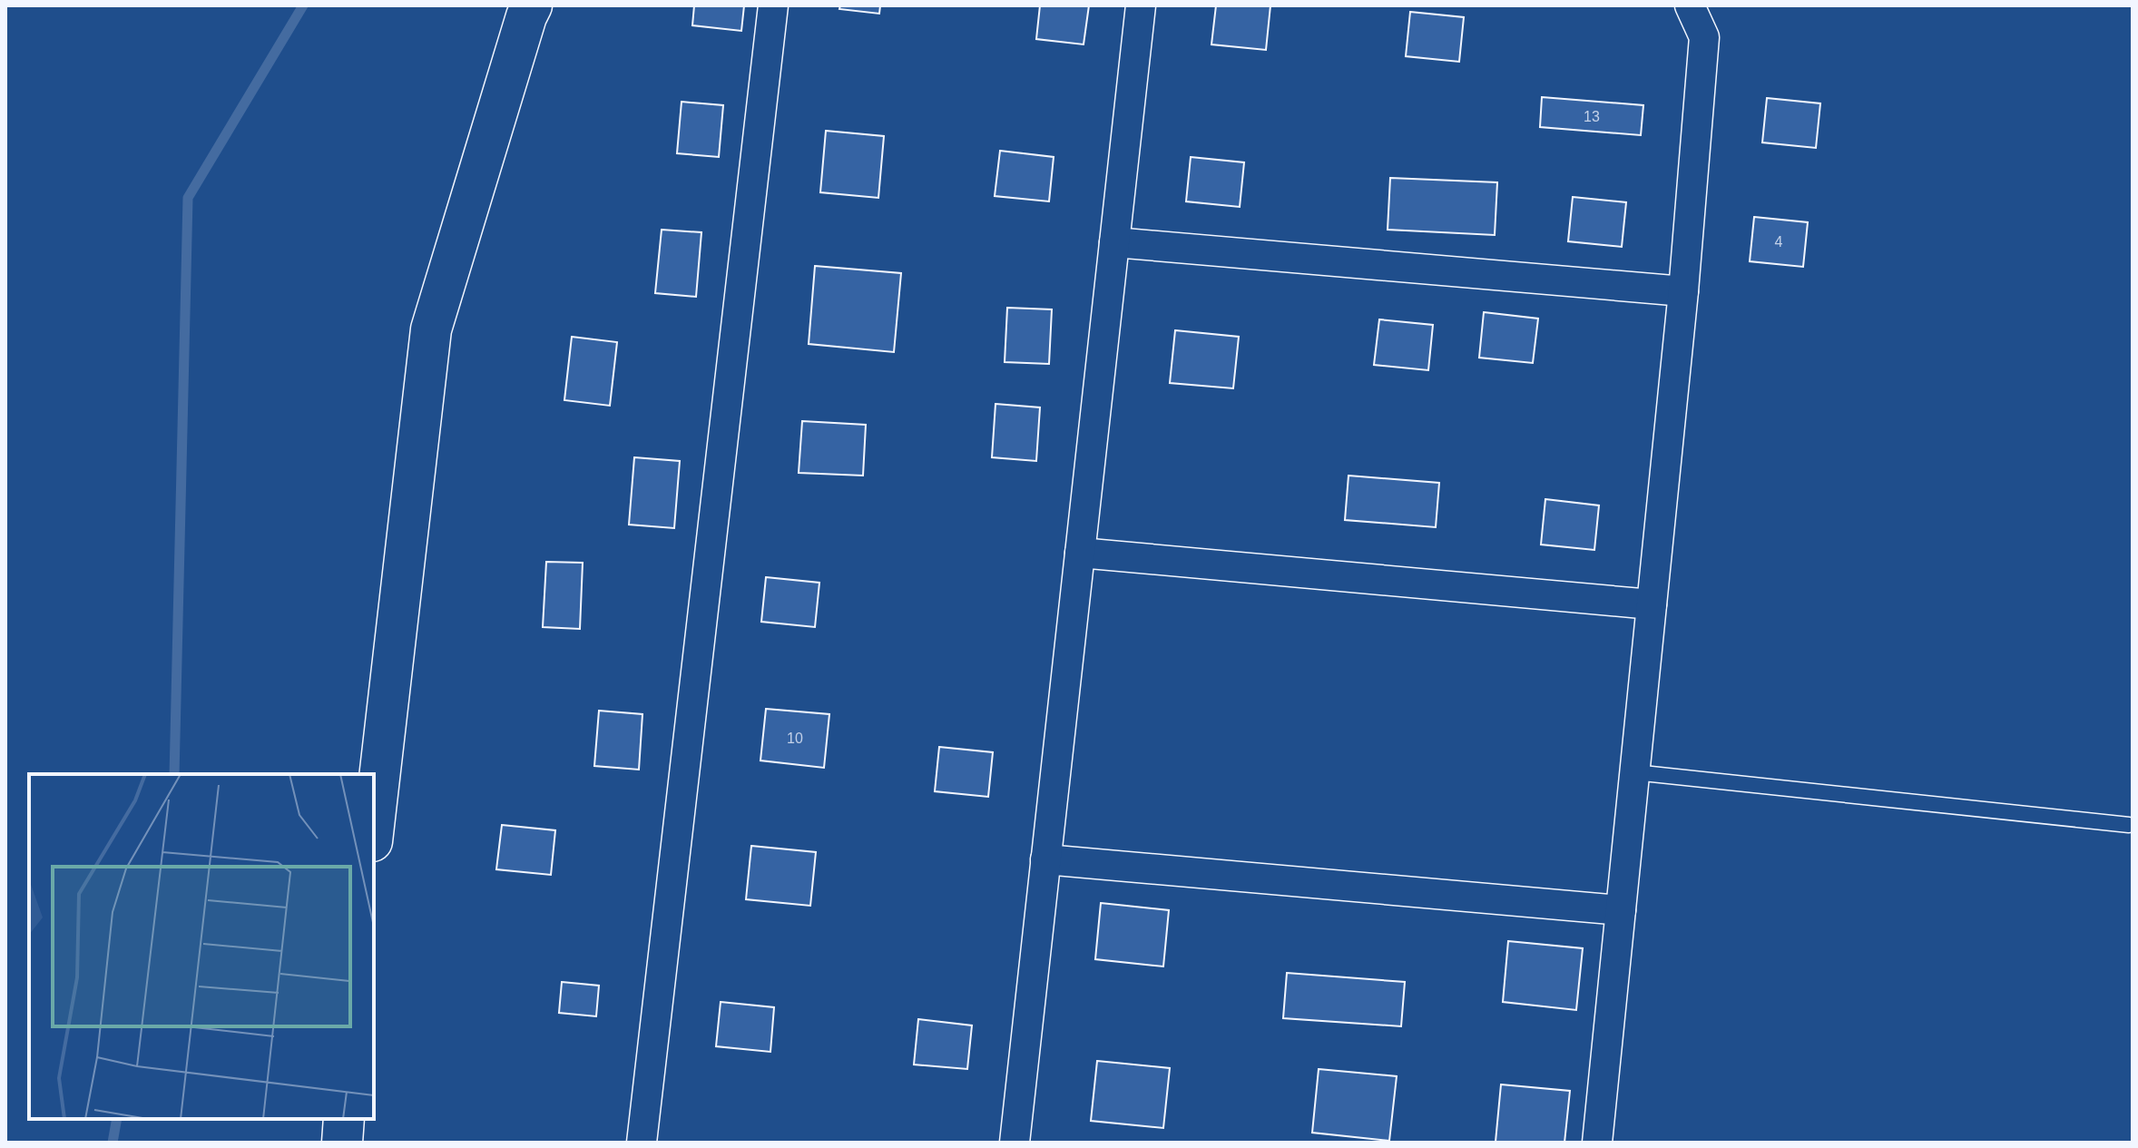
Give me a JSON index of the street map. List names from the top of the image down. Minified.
{"house_numbers":["13","4","10"]}
